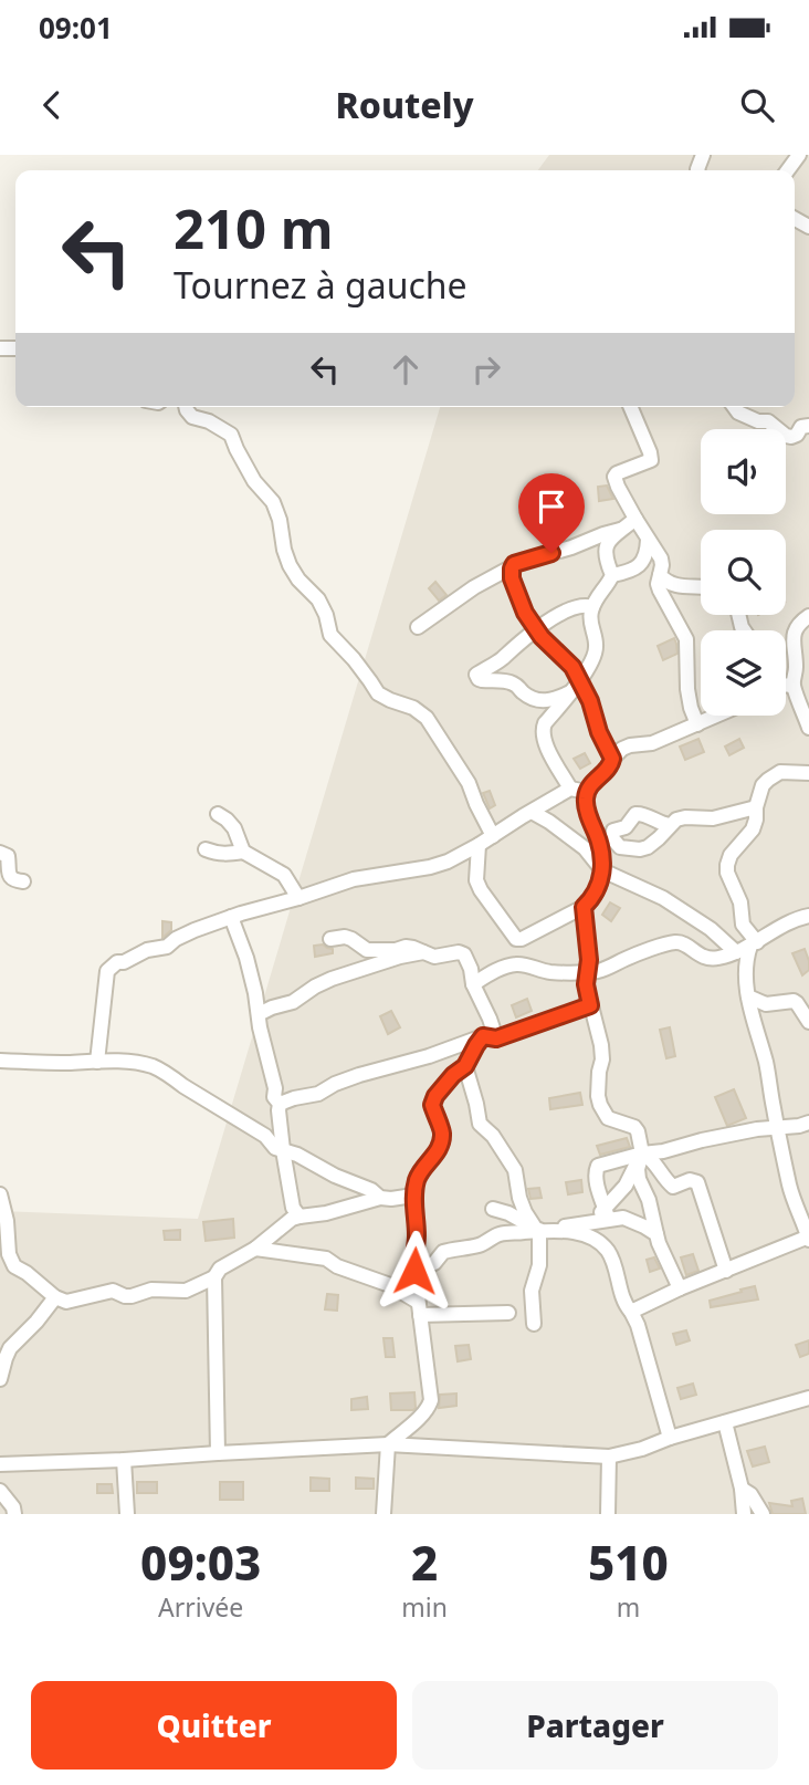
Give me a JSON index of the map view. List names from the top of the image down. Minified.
{"page":{"status":"09:01","header":"Routely","turn":["210 m","Tournez à gauche"],"eta":["09:03","Arrivée","2","min","510","m"],"buttons":["Quitter","Partager"]}}
